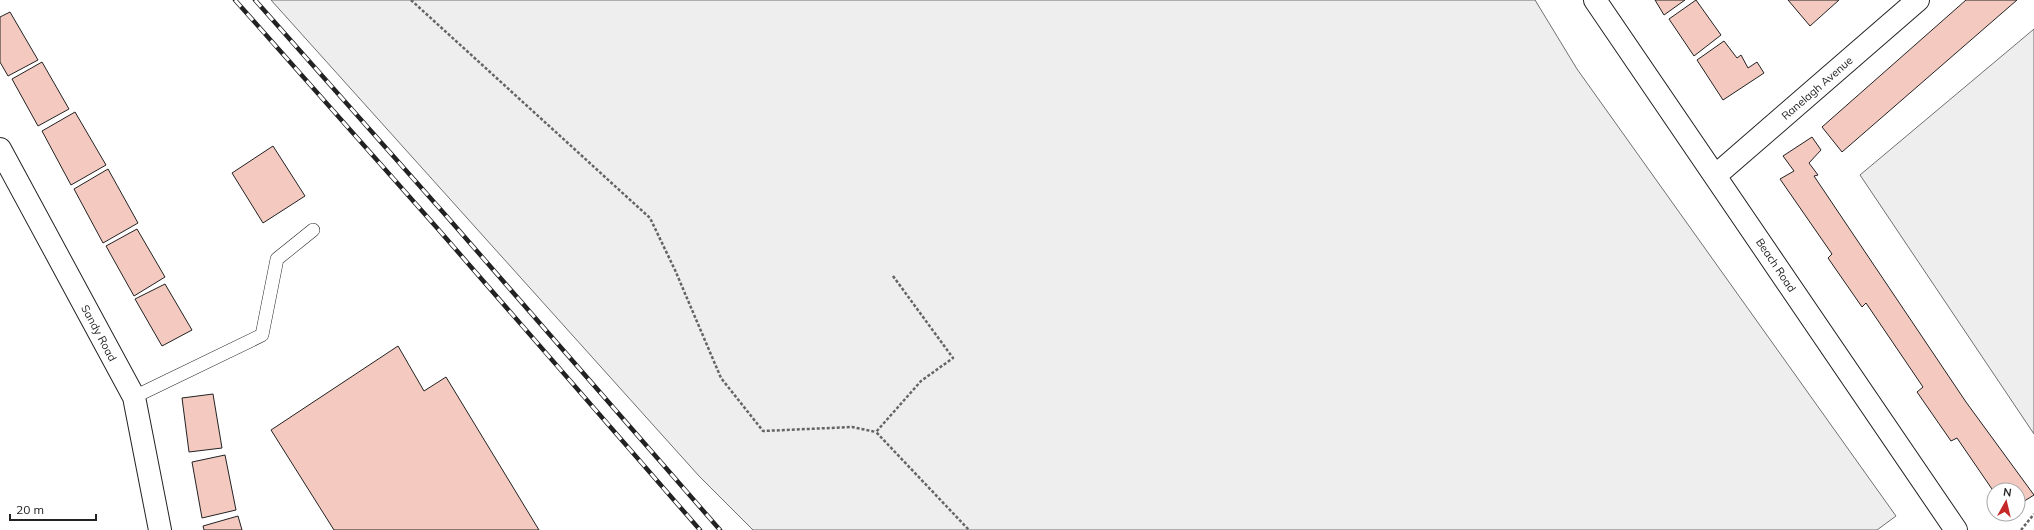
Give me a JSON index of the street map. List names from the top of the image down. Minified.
{"streets":{"street":["Ranelagh Avenue","Beach Road","Sandy Road"]},"crossings":[["Ranelagh Avenue","Beach Road"]],"scale_bar":"20 m","north":"top"}
